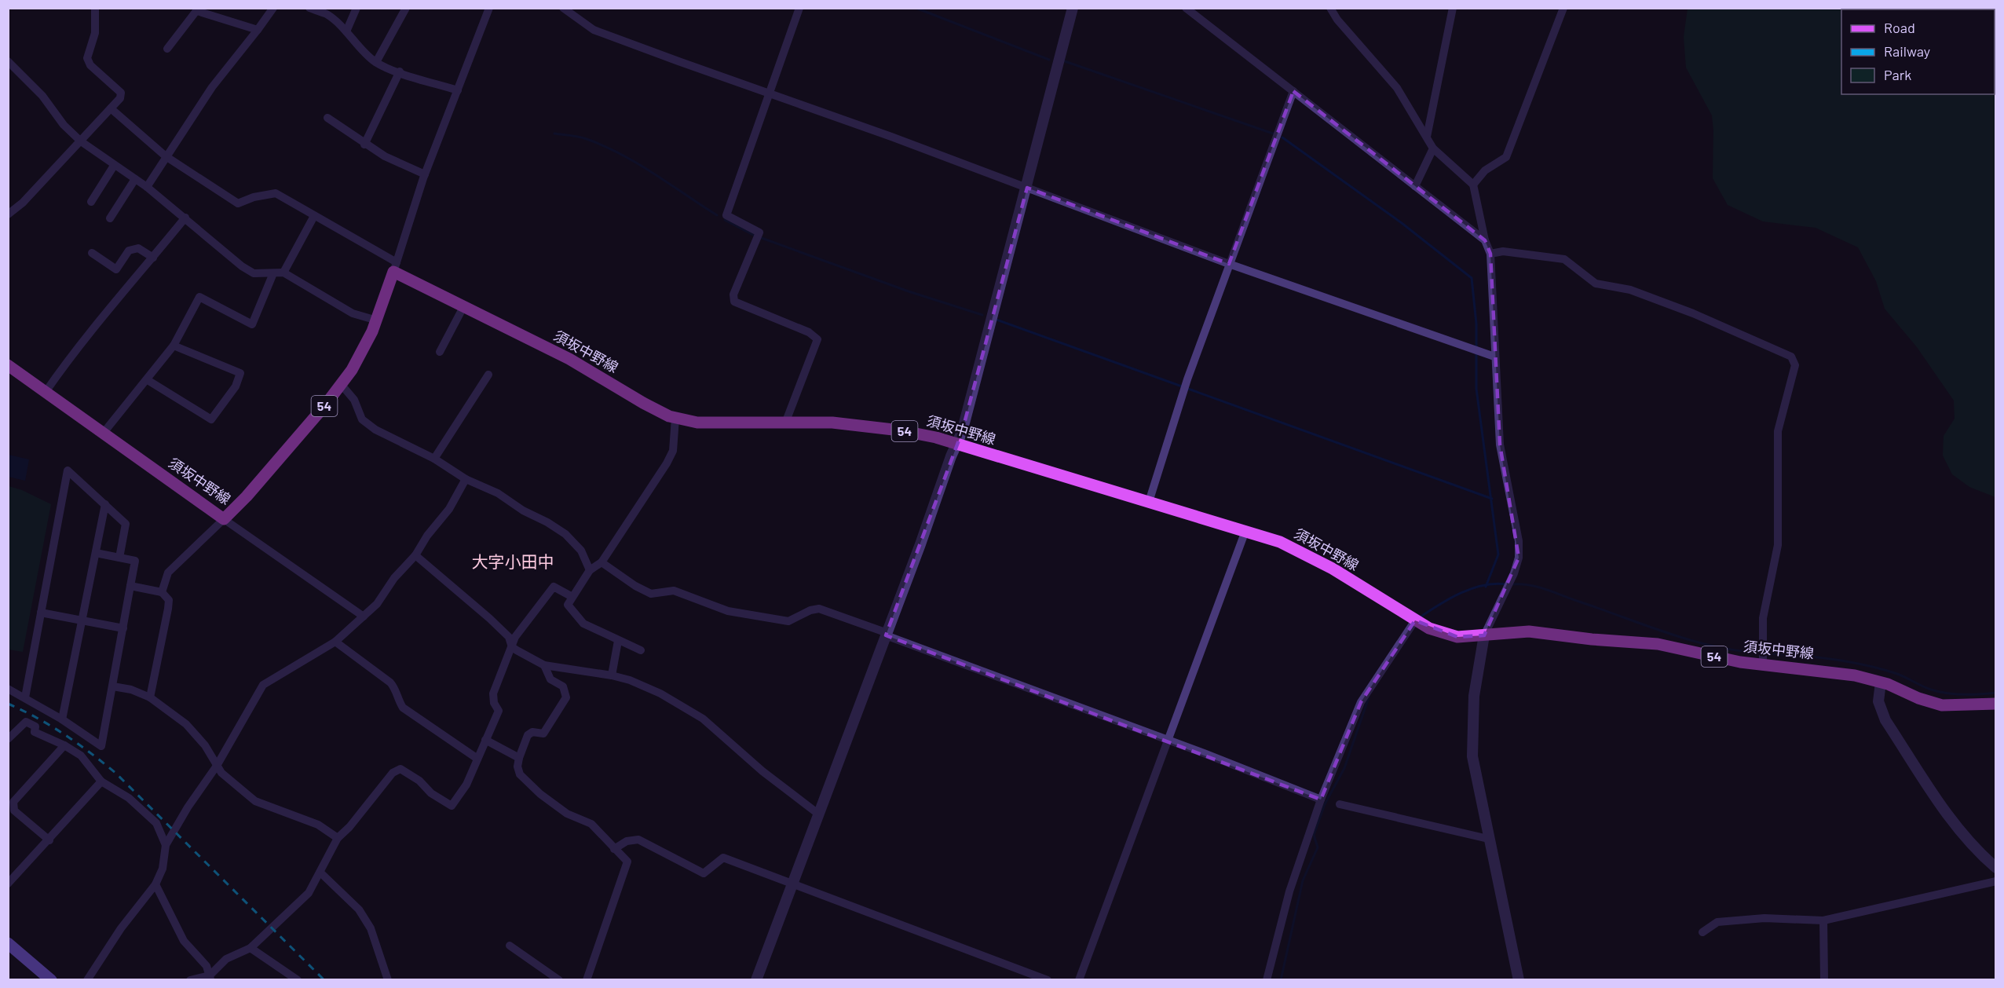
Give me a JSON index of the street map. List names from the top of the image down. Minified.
{"streets":{"main road":["須坂中野線","54"]},"districts":["大字小田中"],"legend":["Road","Railway","Park"]}
